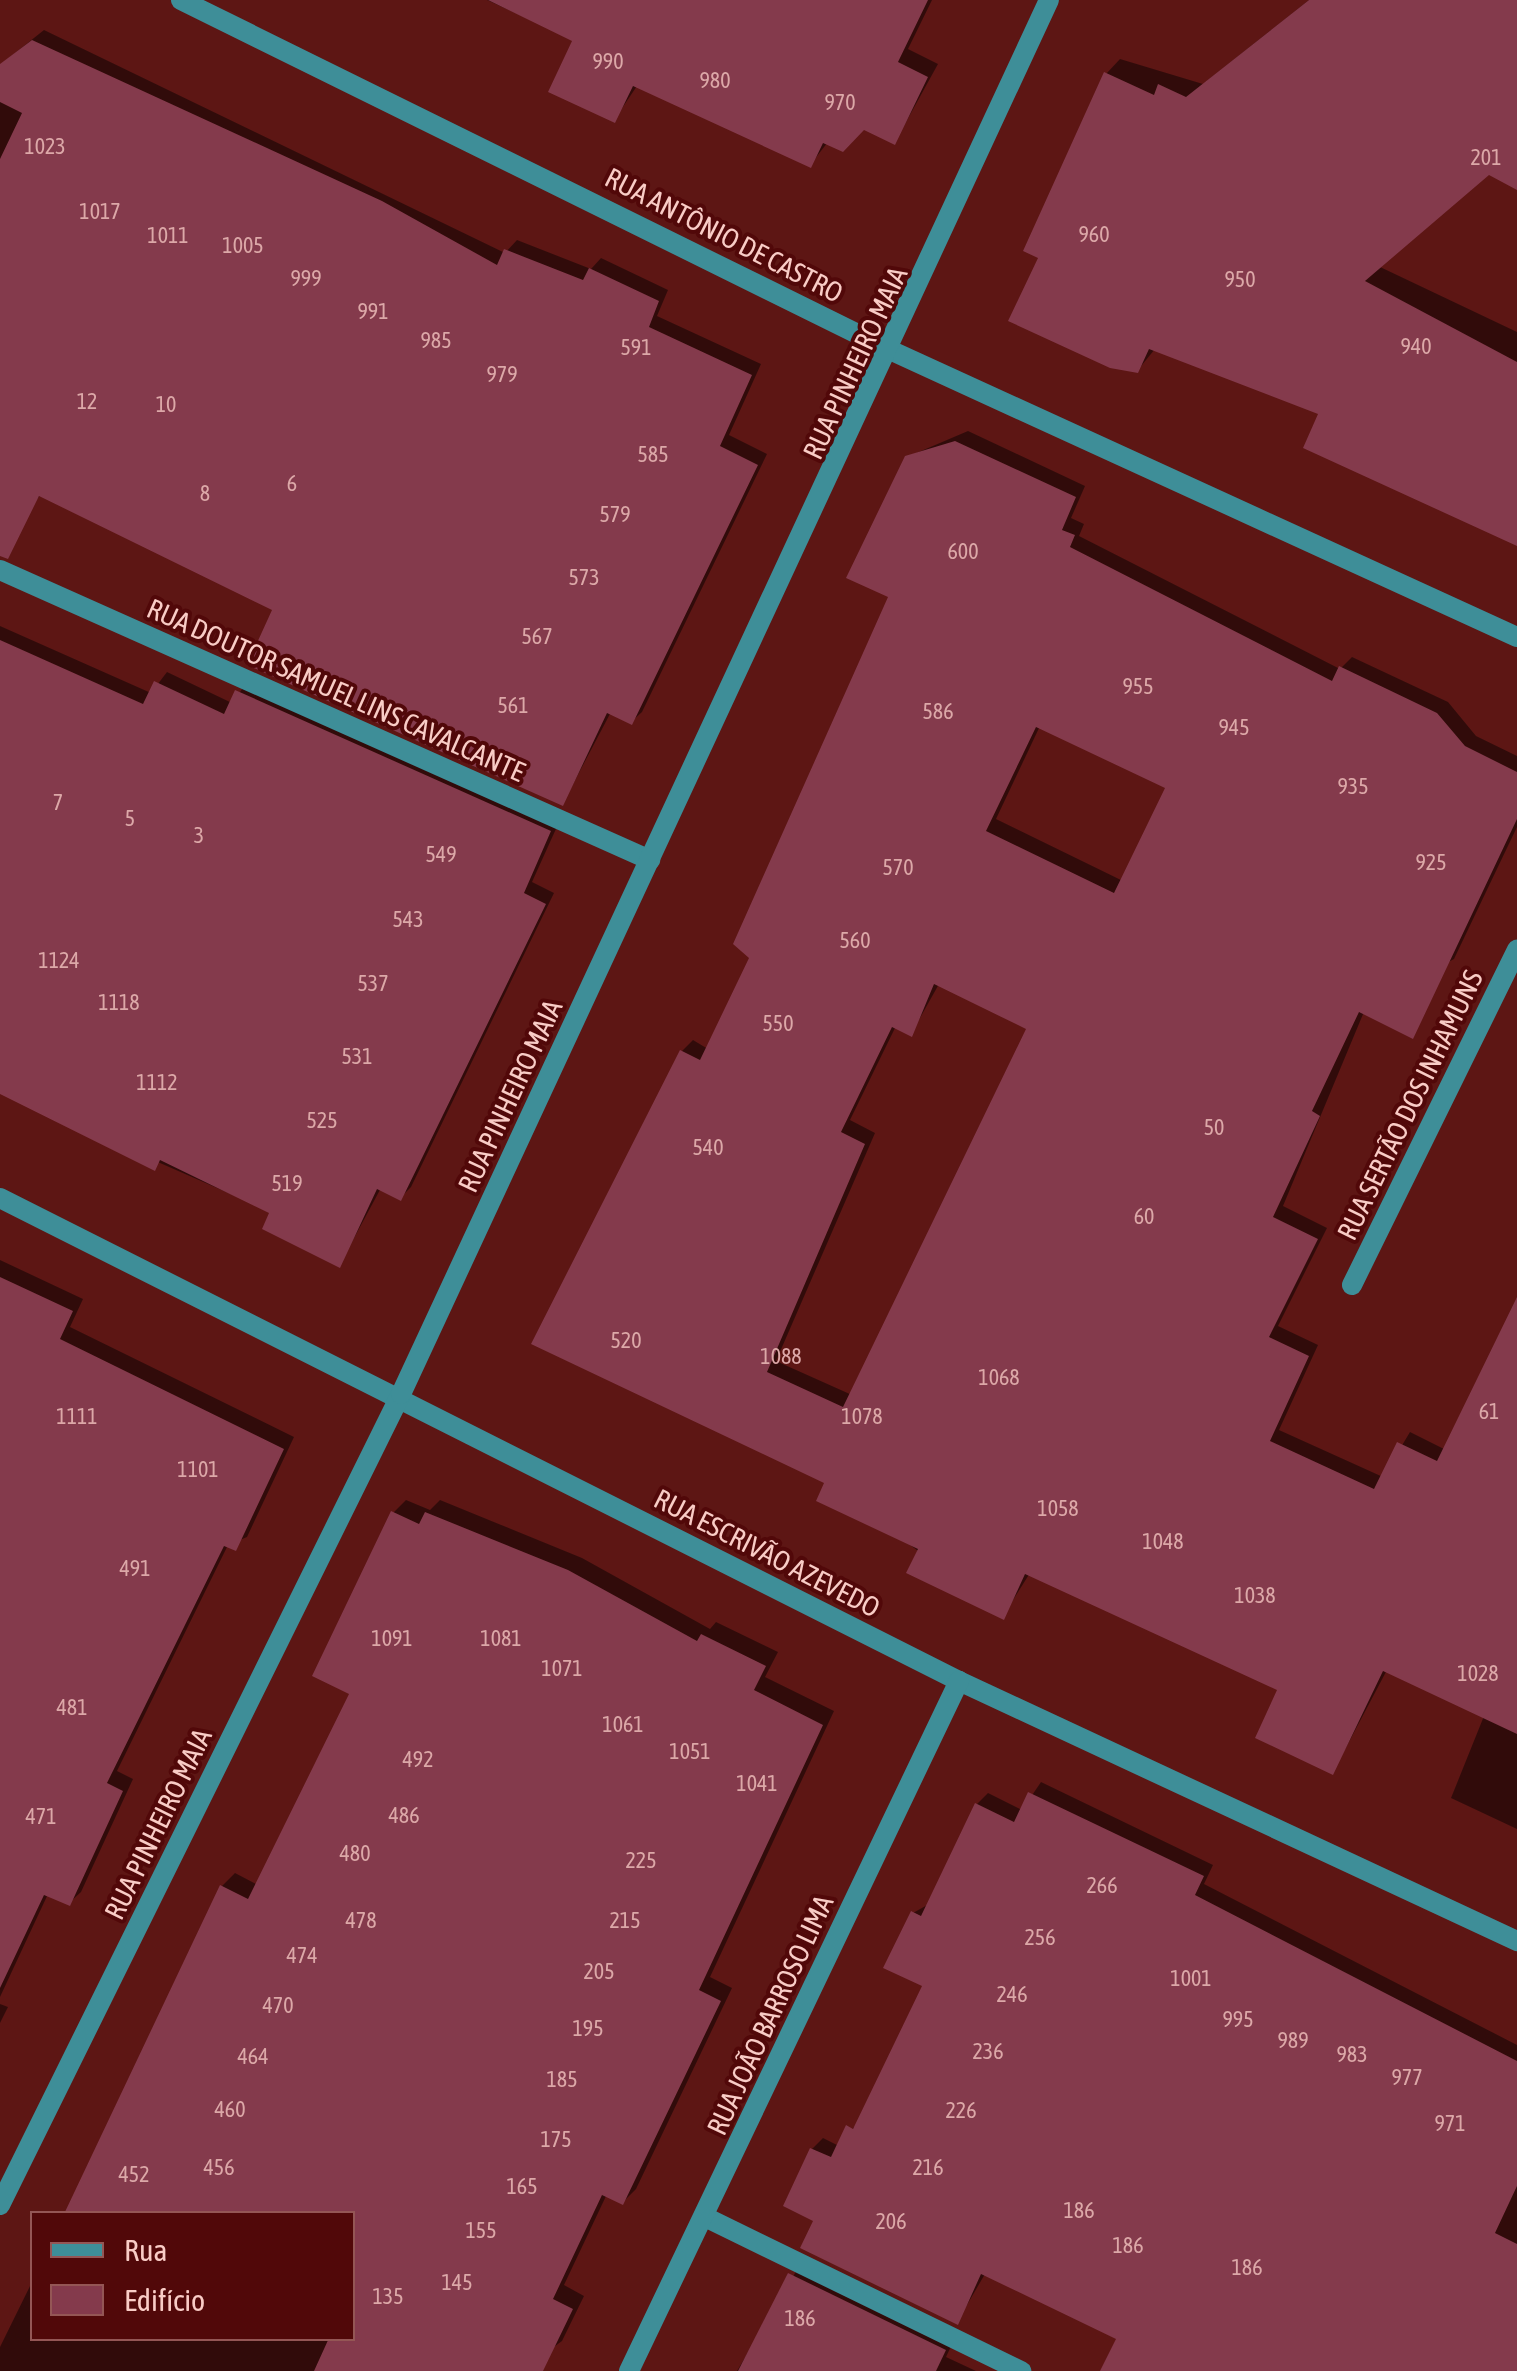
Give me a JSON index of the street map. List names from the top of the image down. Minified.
{"streets":{"street":["RUA ANTÔNIO DE CASTRO","RUA PINHEIRO MAIA","RUA DOUTOR SAMUEL LINS CAVALCANTE","RUA SERTÃO DOS INHAMUNS","RUA ESCRIVÃO AZEVEDO","RUA JOÃO BARROSO LIMA"]},"crossings":[["RUA ANTÔNIO DE CASTRO","RUA PINHEIRO MAIA"],["RUA PINHEIRO MAIA","RUA DOUTOR SAMUEL LINS CAVALCANTE"],["RUA PINHEIRO MAIA","RUA ESCRIVÃO AZEVEDO"],["RUA ESCRIVÃO AZEVEDO","RUA JOÃO BARROSO LIMA"]],"house_numbers":["990","980","970","1023","201","1017","960","1011","1005","999","950","991","985","940","591","979","12","10","585","6","8","579","600","573","567","955","561","586","945","935","7","5","3","549","925","570","543","560","1124","537","1118","550","531","1112","525","50","540","519","60","520","1088","1068","61","1111","1078","1101","1058","1048","491","1038","1091","1081","1071","1028","481","1061","1051","492","1041","486","471","480","225","266","478","215","256","474","205","1001","246","470","995","195","989","236","983","464","977","185","460","226","971","175","456","216","452","165","186","206","155","186","186","145","135","186"],"legend":["Rua","Edifício"]}
